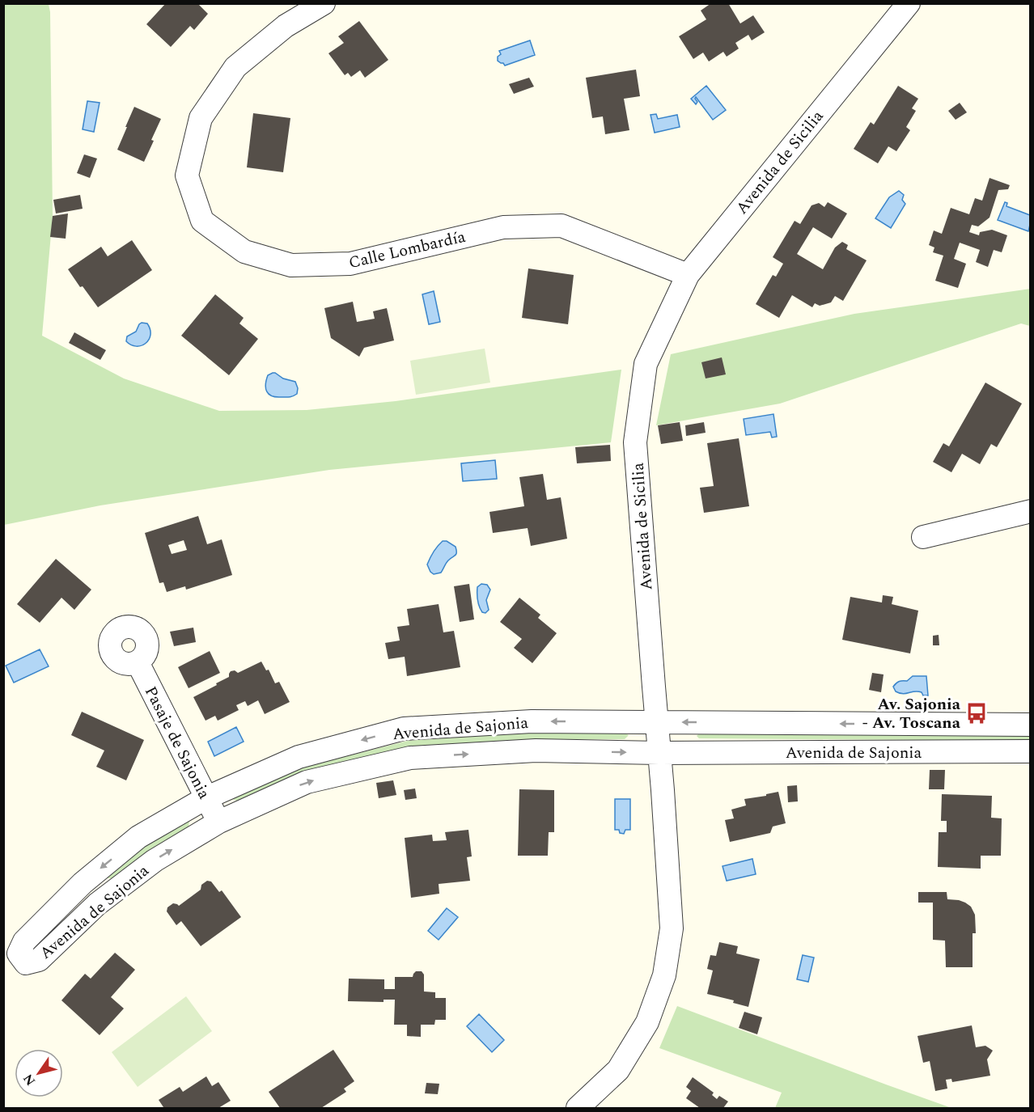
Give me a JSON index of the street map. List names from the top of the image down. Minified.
{"streets":{"street":["Avenida de Sicilia","Calle Lombardía","Avenida de Sajonia","Pasaje de Sajonia"]},"crossings":[["Avenida de Sicilia","Calle Lombardía"],["Avenida de Sicilia","Avenida de Sajonia"],["Avenida de Sajonia","Pasaje de Sajonia"]],"places":{"bus stop":["Av. Sajonia - Av. Toscana"]},"north":"bottom left"}
